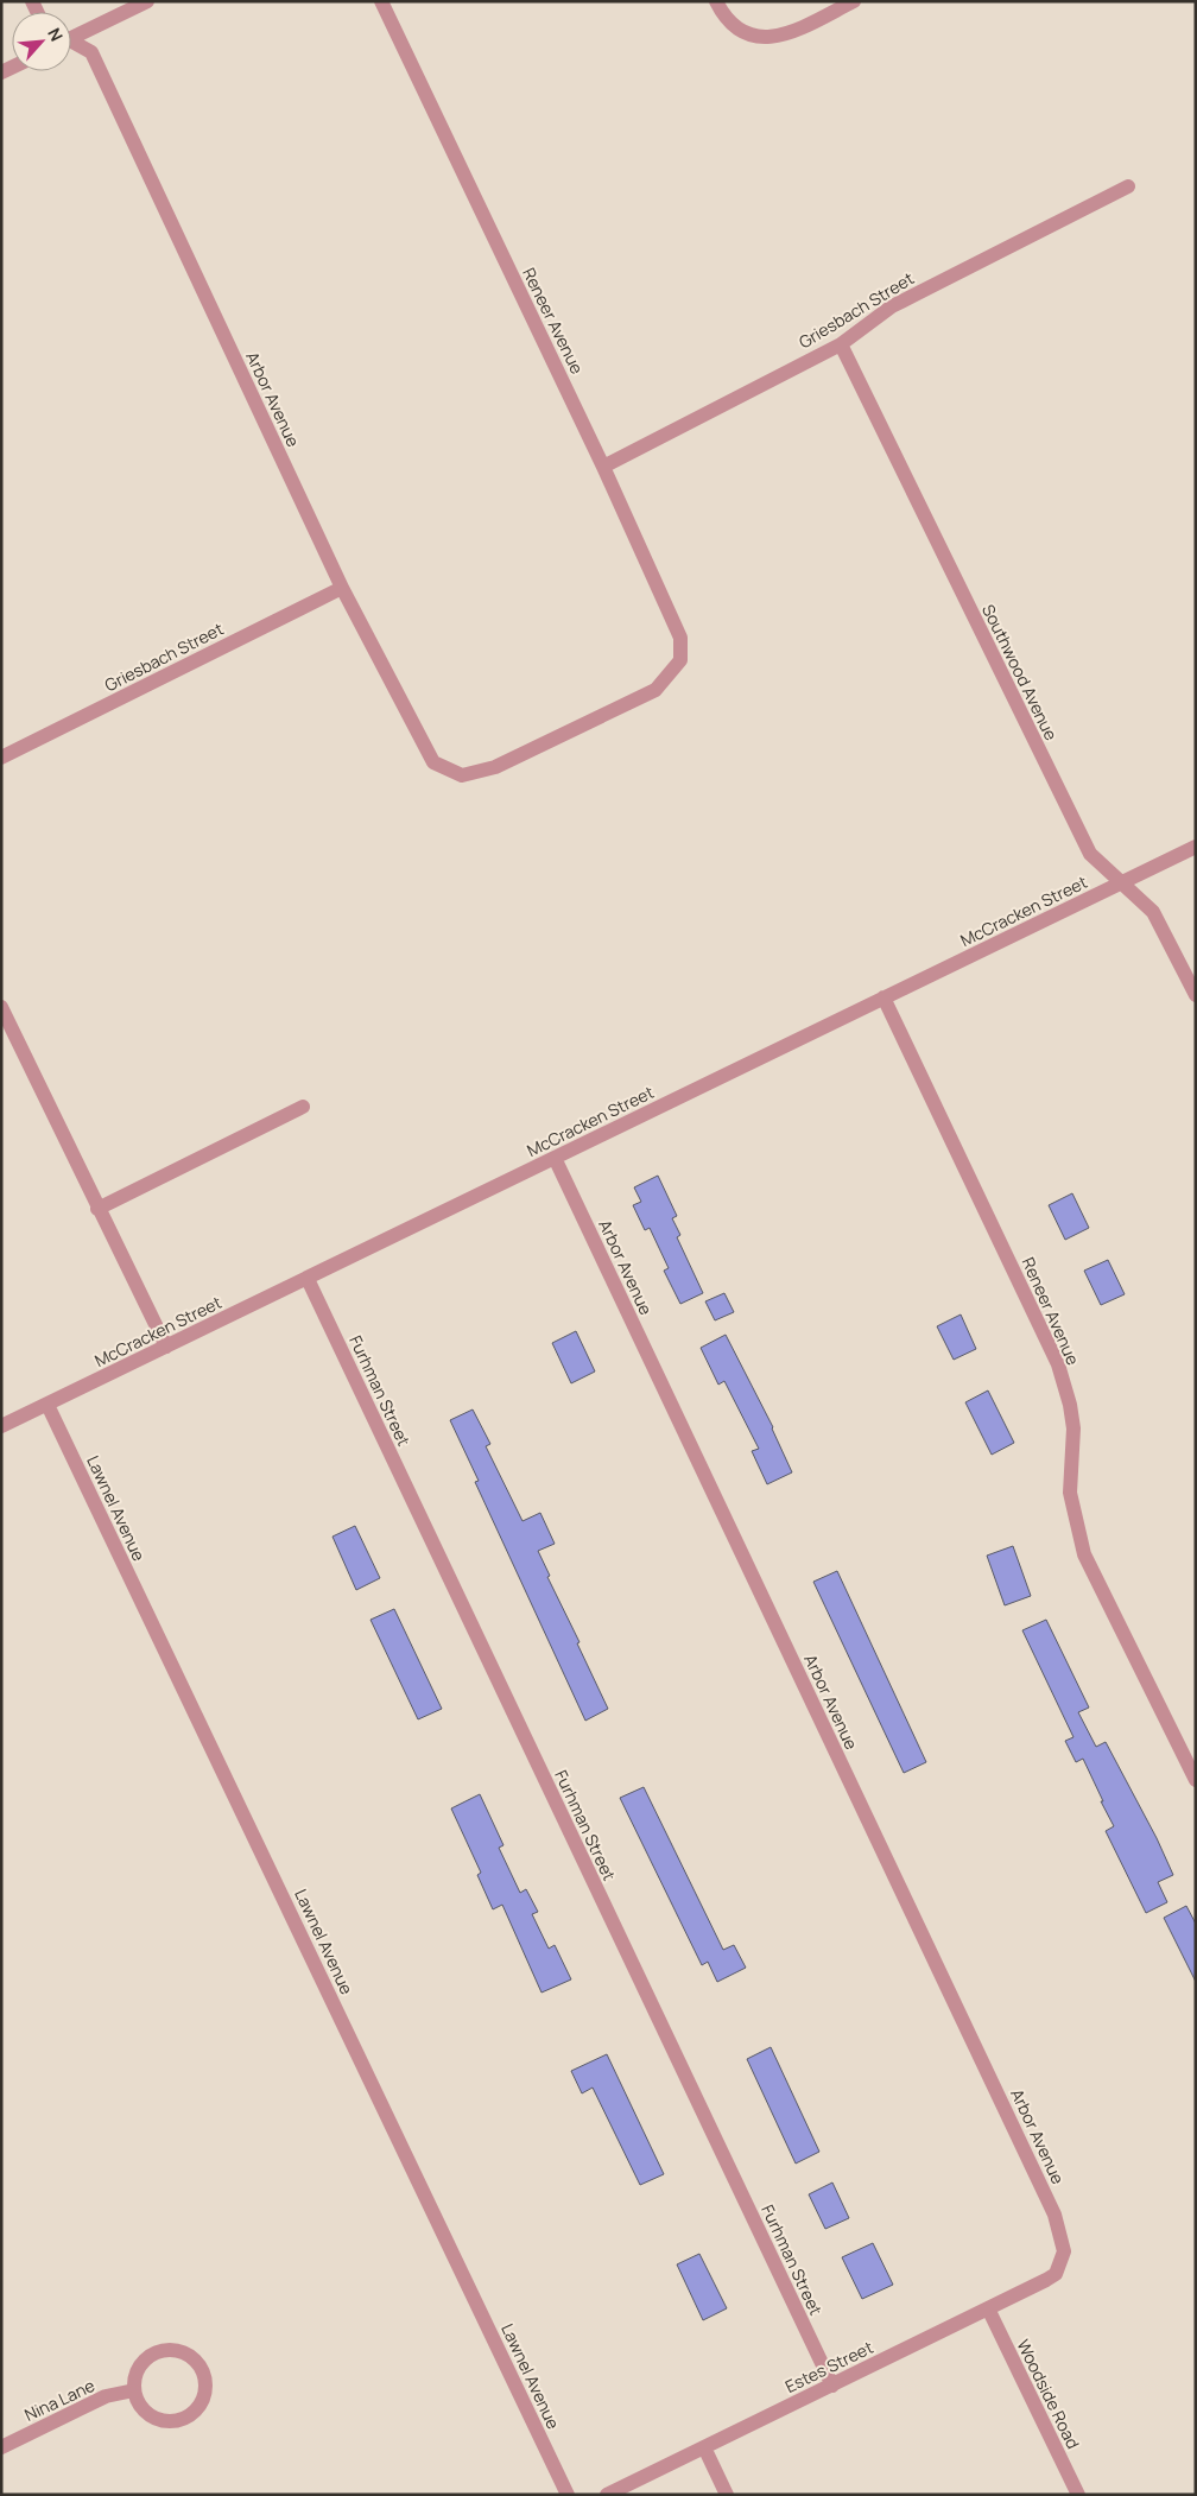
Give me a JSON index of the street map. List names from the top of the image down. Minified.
{"streets":{"street":["Griesbach Street","Reneer Avenue","Arbor Avenue","Southwood Avenue","McCracken Street","Furhman Street","Lawnel Avenue","Estes Street","Woodside Road","Nina Lane"]},"crossings":[["Griesbach Street","Reneer Avenue"],["Griesbach Street","Arbor Avenue"],["Griesbach Street","Southwood Avenue"],["Reneer Avenue","Arbor Avenue"],["Reneer Avenue","McCracken Street"],["Arbor Avenue","McCracken Street"],["Arbor Avenue","Estes Street"],["Southwood Avenue","McCracken Street"],["McCracken Street","Furhman Street"],["McCracken Street","Lawnel Avenue"],["Furhman Street","Estes Street"],["Estes Street","Woodside Road"]],"north":"top right"}
